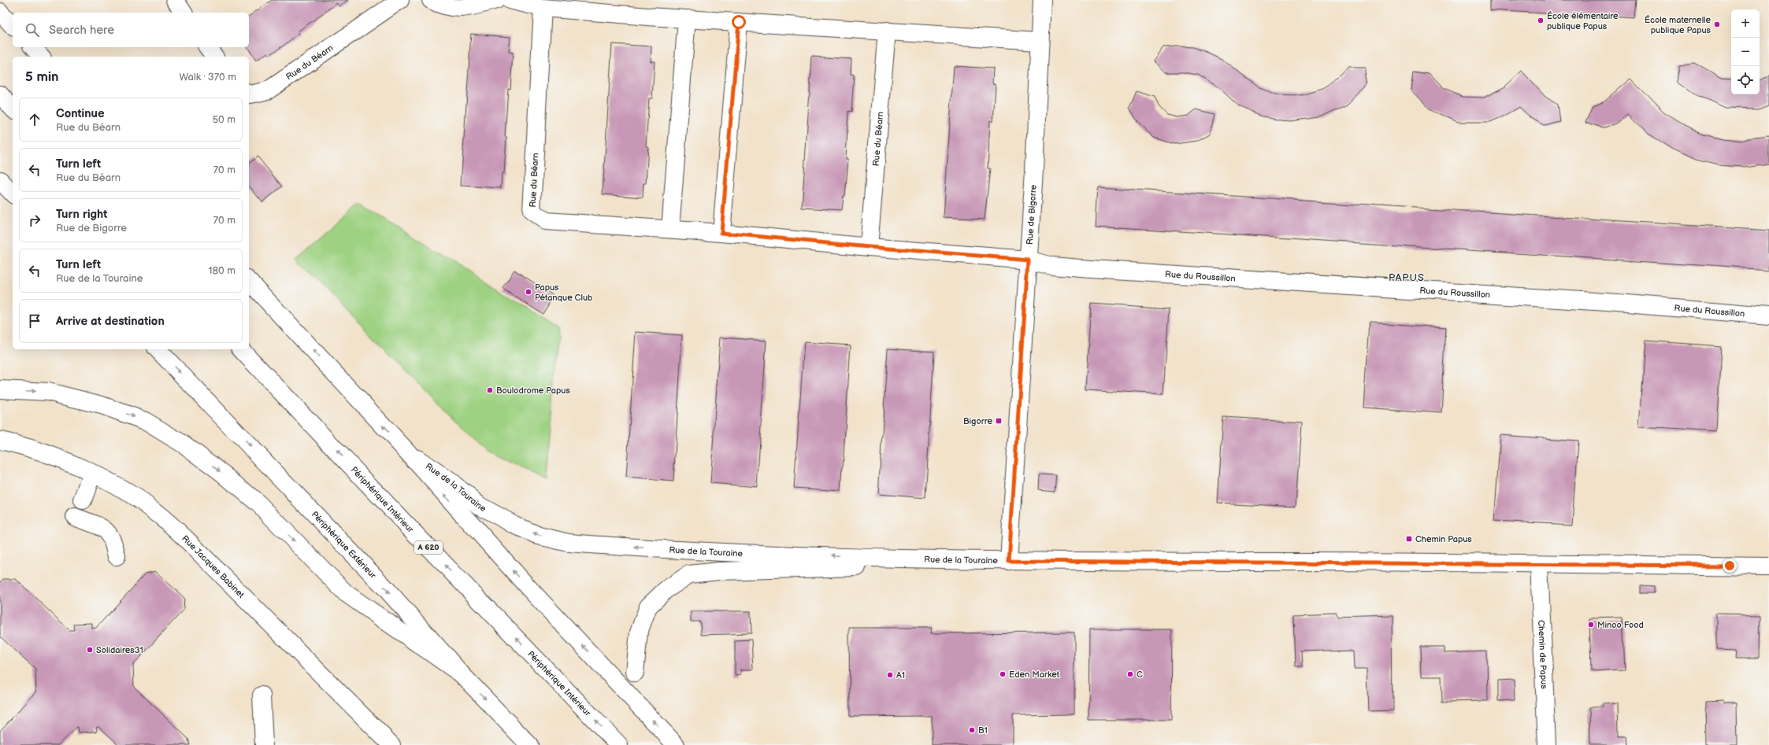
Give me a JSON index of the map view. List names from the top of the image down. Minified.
{"streets":{"main road":["Rue du Béarn","Rue de Bigorre","Rue du Roussillon","Rue de la Touraine","Périphérique Intérieur","Périphérique Extérieur","A 620","Rue Jacques Babinet","Chemin de Papus"]},"crossings":[["Rue du Béarn","Rue de Bigorre"],["Rue du Béarn","Rue du Roussillon"],["Rue de Bigorre","Rue du Roussillon"],["Rue de Bigorre","Rue de la Touraine"],["Rue de la Touraine","Chemin de Papus"]],"one_way":["Rue de la Touraine"],"districts":["PAPUS"],"places":{"other":["École élémentaire publique Papus","École maternelle publique Papus","Papus Pétanque Club","Boulodrome Papus","Minoo Food","Solidaires31","Eden Market","C","A1","B1"],"transit":["Bigorre","Chemin Papus"]},"page":{"map_buttons":["+","−"],"search":"Search here","heading":["5 min","Walk · 370 m"],"list":[["Continue","Rue du Béarn","50 m"],["Turn left","Rue du Béarn","70 m"],["Turn right","Rue de Bigorre","70 m"],["Turn left","Rue de la Touraine","180 m"],"Arrive at destination"]}}
